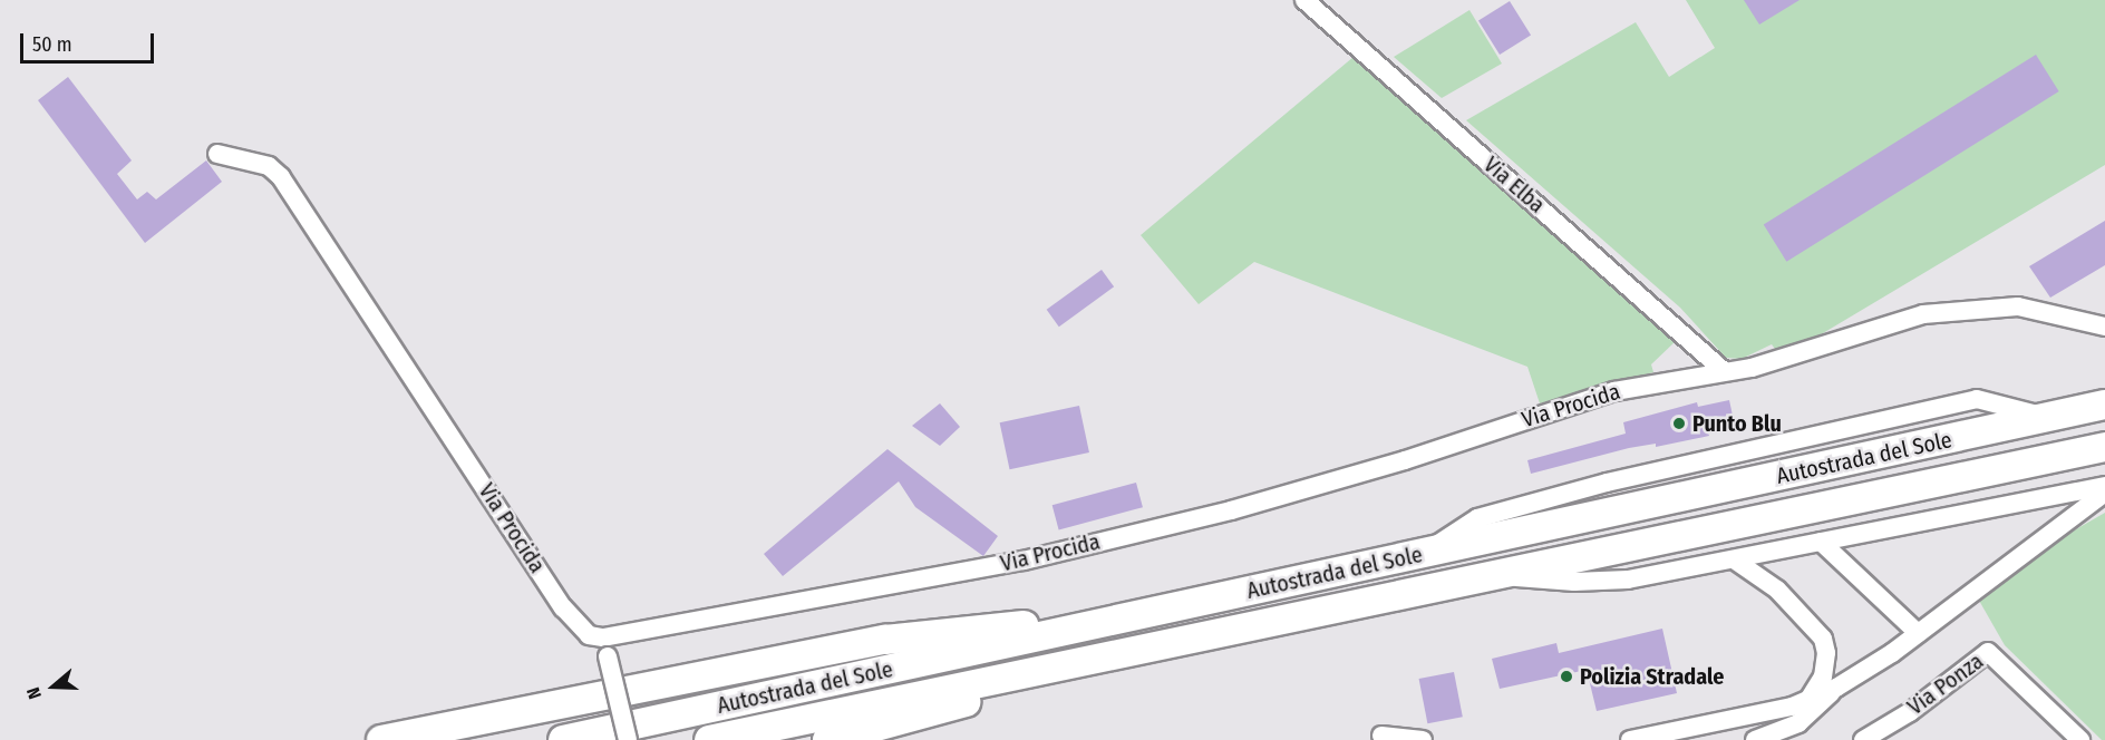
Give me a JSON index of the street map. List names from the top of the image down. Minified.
{"streets":{"highway":["Autostrada del Sole"],"street":["Via Elba","Via Procida","Via Ponza"]},"crossings":[["Via Elba","Via Procida"]],"places":["Punto Blu","Polizia Stradale"],"scale_bar":"50 m","north":"left"}
